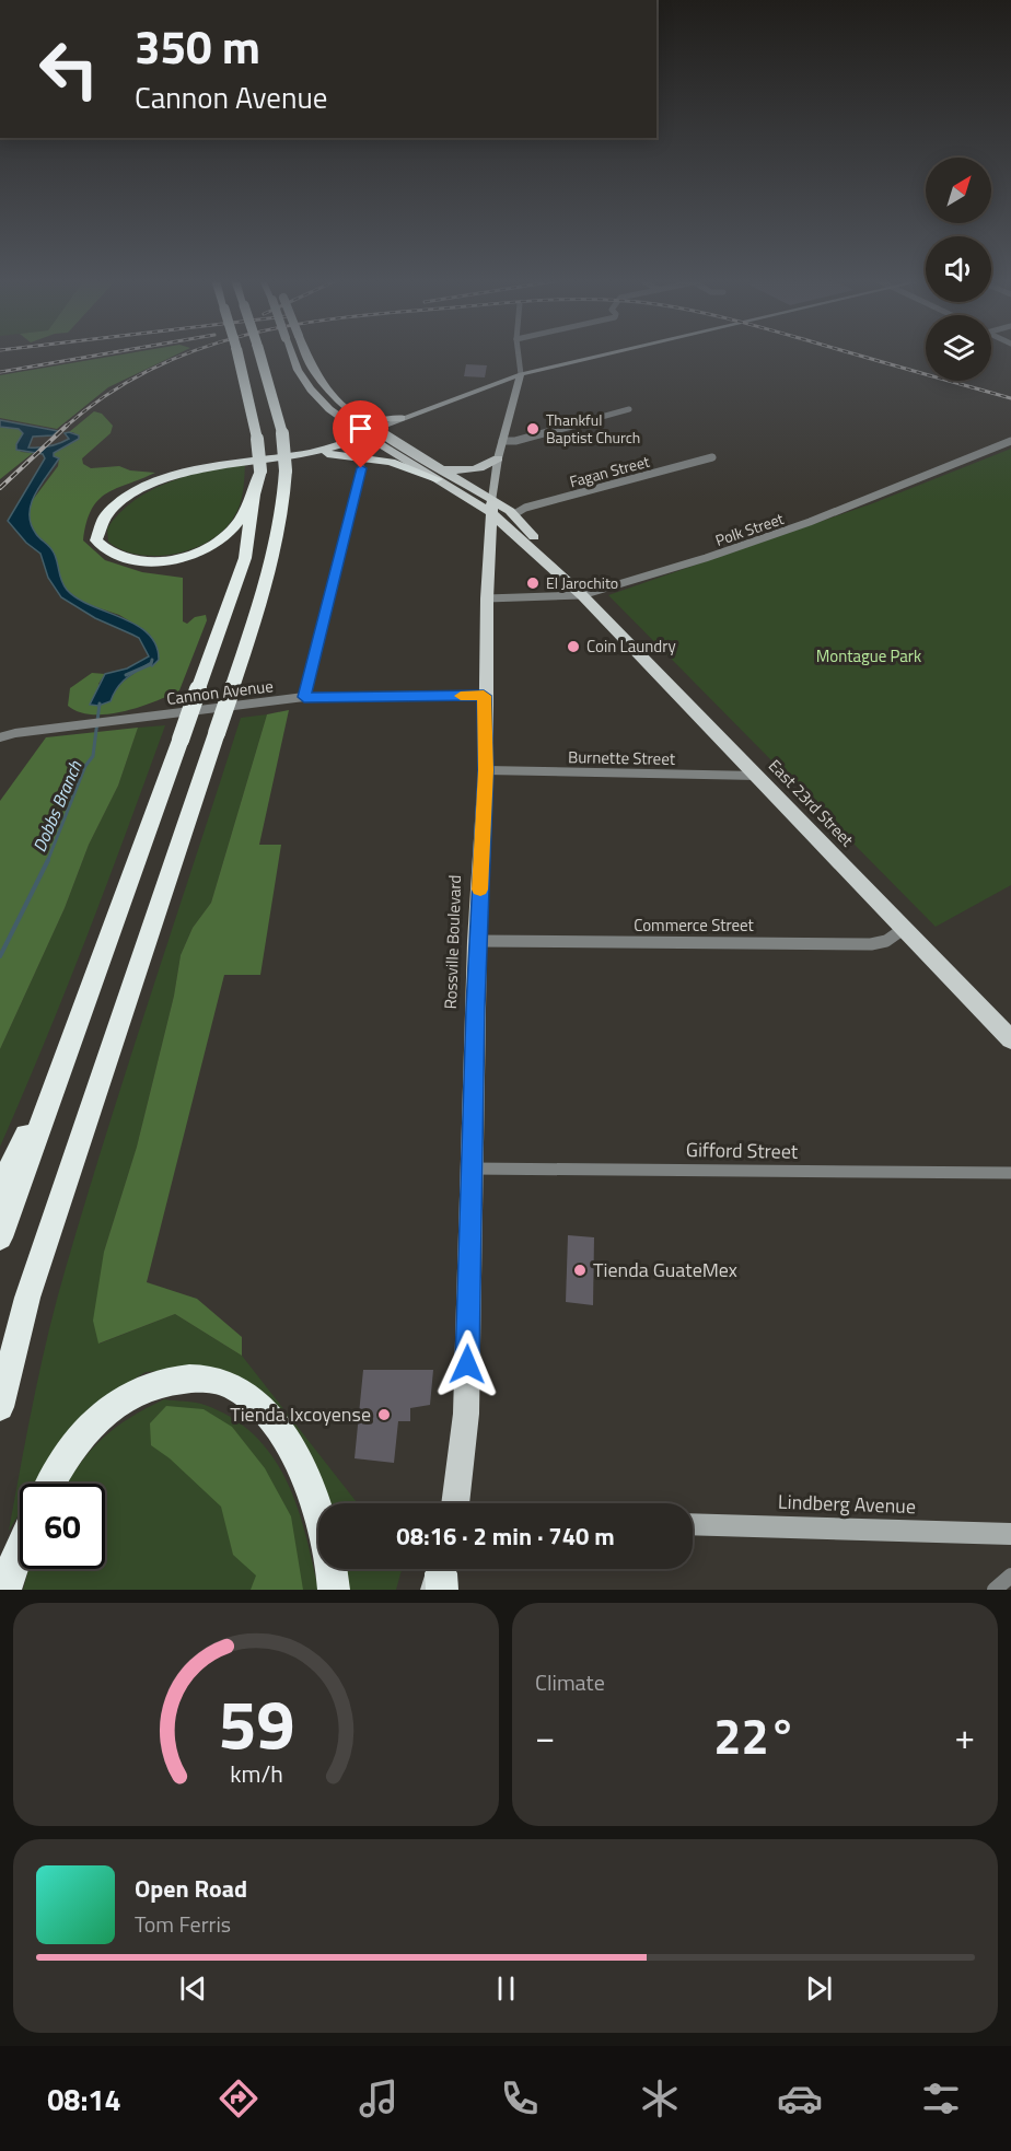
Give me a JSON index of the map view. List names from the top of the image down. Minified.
{"streets":{"main road":["East 23rd Street","Rossville Boulevard","Lindberg Avenue"],"street":["Fagan Street","Polk Street","Cannon Avenue","Burnette Street","Commerce Street","Gifford Street"]},"crossings":[["Fagan Street","East 23rd Street"],["Polk Street","East 23rd Street"],["Polk Street","Rossville Boulevard"],["Cannon Avenue","Rossville Boulevard"],["Burnette Street","East 23rd Street"],["Burnette Street","Rossville Boulevard"],["East 23rd Street","Commerce Street"],["East 23rd Street","Rossville Boulevard"],["Commerce Street","Rossville Boulevard"],["Rossville Boulevard","Gifford Street"]],"water":["Dobbs Branch"],"parks":["Montague Park"],"places":["Thankful Baptist Church","El Jarochito","Coin Laundry","Tienda GuateMex","Tienda Ixcoyense"],"north":"top right","page":{"turn":["350 m","Cannon Avenue"],"limit":"60","trip":"08:16 · 2 min · 740 m","tile":"Climate","heat":["−","22°","+"],"song":["Open Road","Tom Ferris"],"tabs":"08:14","gauge":["59","km/h"]}}
